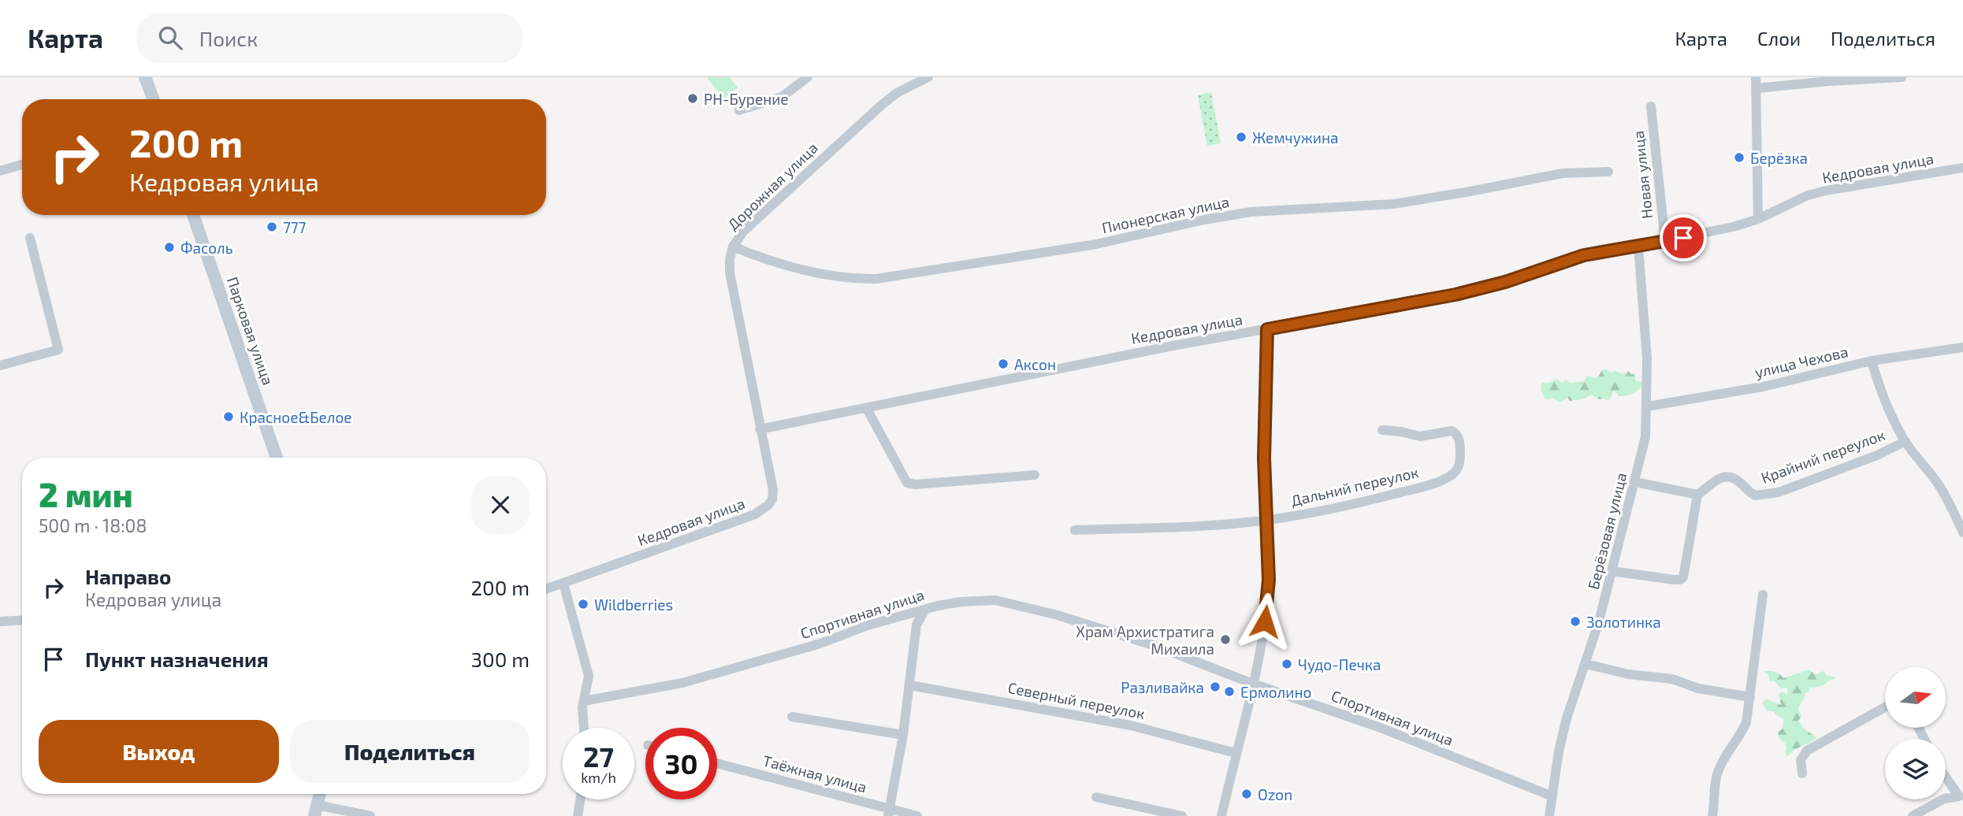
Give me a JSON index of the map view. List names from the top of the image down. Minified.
{"streets":{"street":["Кедровая улица","Новая улица","Дорожная улица","Пионерская улица","Парковая улица","улица Чехова","Крайний переулок","Дальний переулок","Берёзовая улица","Спортивная улица","Северный переулок","Таёжная улица"]},"crossings":[["Кедровая улица","Новая улица"],["Кедровая улица","Дорожная улица"],["Кедровая улица","Берёзовая улица"],["Дорожная улица","Пионерская улица"],["улица Чехова","Берёзовая улица"],["Берёзовая улица","Спортивная улица"]],"places":["РН-Бурение","Жемчужина","Берёзка","777","Фасоль","Аксон","Красное&Белое","Wildberries","Золотинка","Храм Архистратига Михаила","Чудо-Печка","Разливайка","Ермолино","Ozon"],"north":"right","page":{"header":"Карта","search":"Поиск","nav":["Карта","Слои","Поделиться"],"turn":["200 m","Кедровая улица"],"heading":["2 мин","500 m · 18:08"],"list":[{"name":"Направо","note":"Кедровая улица","value":"200 m"},{"name":"Пункт назначения","value":"300 m"}],"buttons":["Выход","Поделиться"],"speed":"27 km/h","limit":"30"}}
